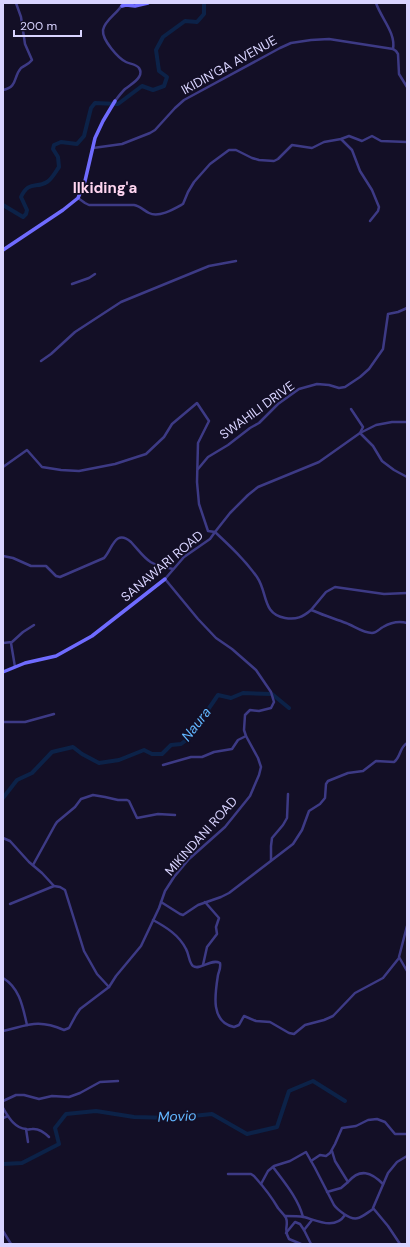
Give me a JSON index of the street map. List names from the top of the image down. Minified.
{"streets":{"street":["IKIDIN'GA AVENUE","SWAHILI DRIVE","SANAWARI ROAD","MIKINDANI ROAD"]},"crossings":[["SANAWARI ROAD","MIKINDANI ROAD"]],"districts":["Ilkiding'a"],"water":["Naura","Movio"],"scale_bar":"200 m"}
